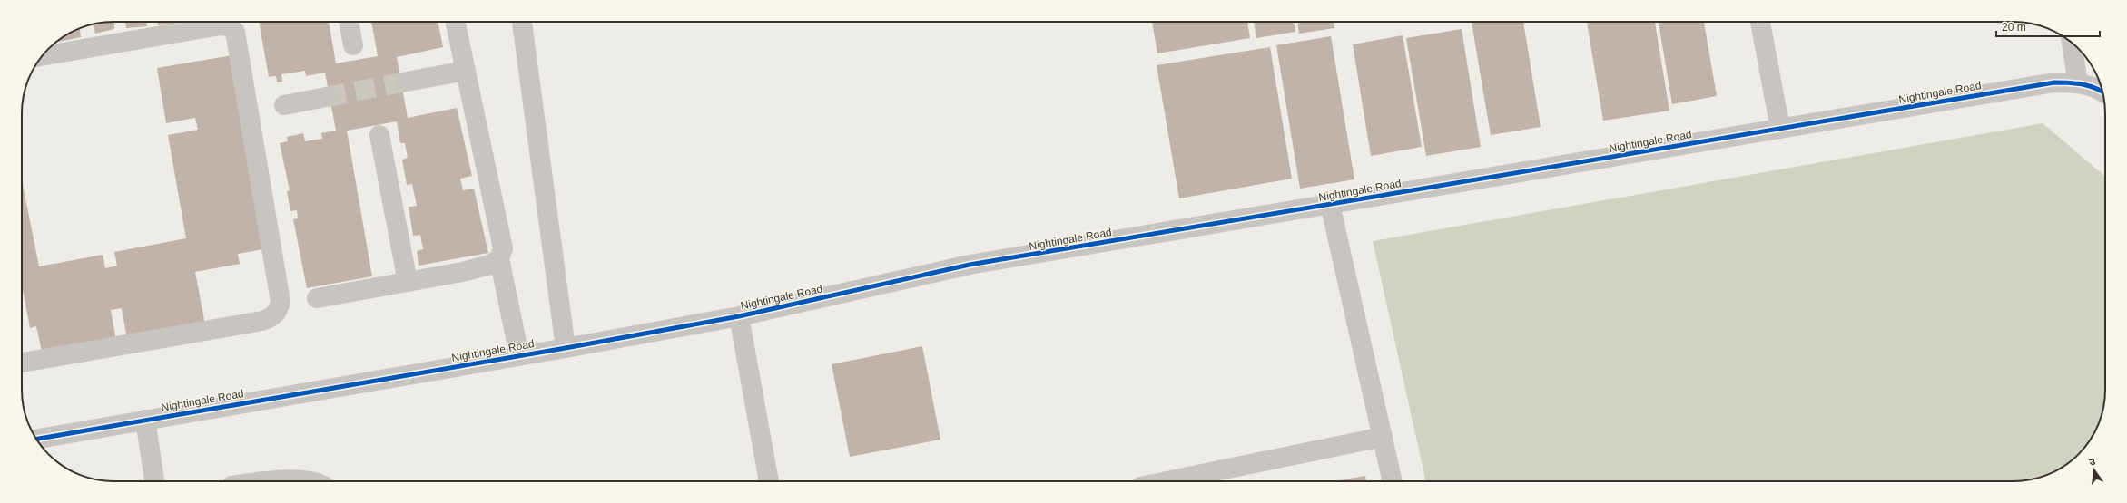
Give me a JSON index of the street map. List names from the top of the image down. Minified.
{"streets":{"street":["Nightingale Road"]},"scale_bar":"20 m","north":"top"}
